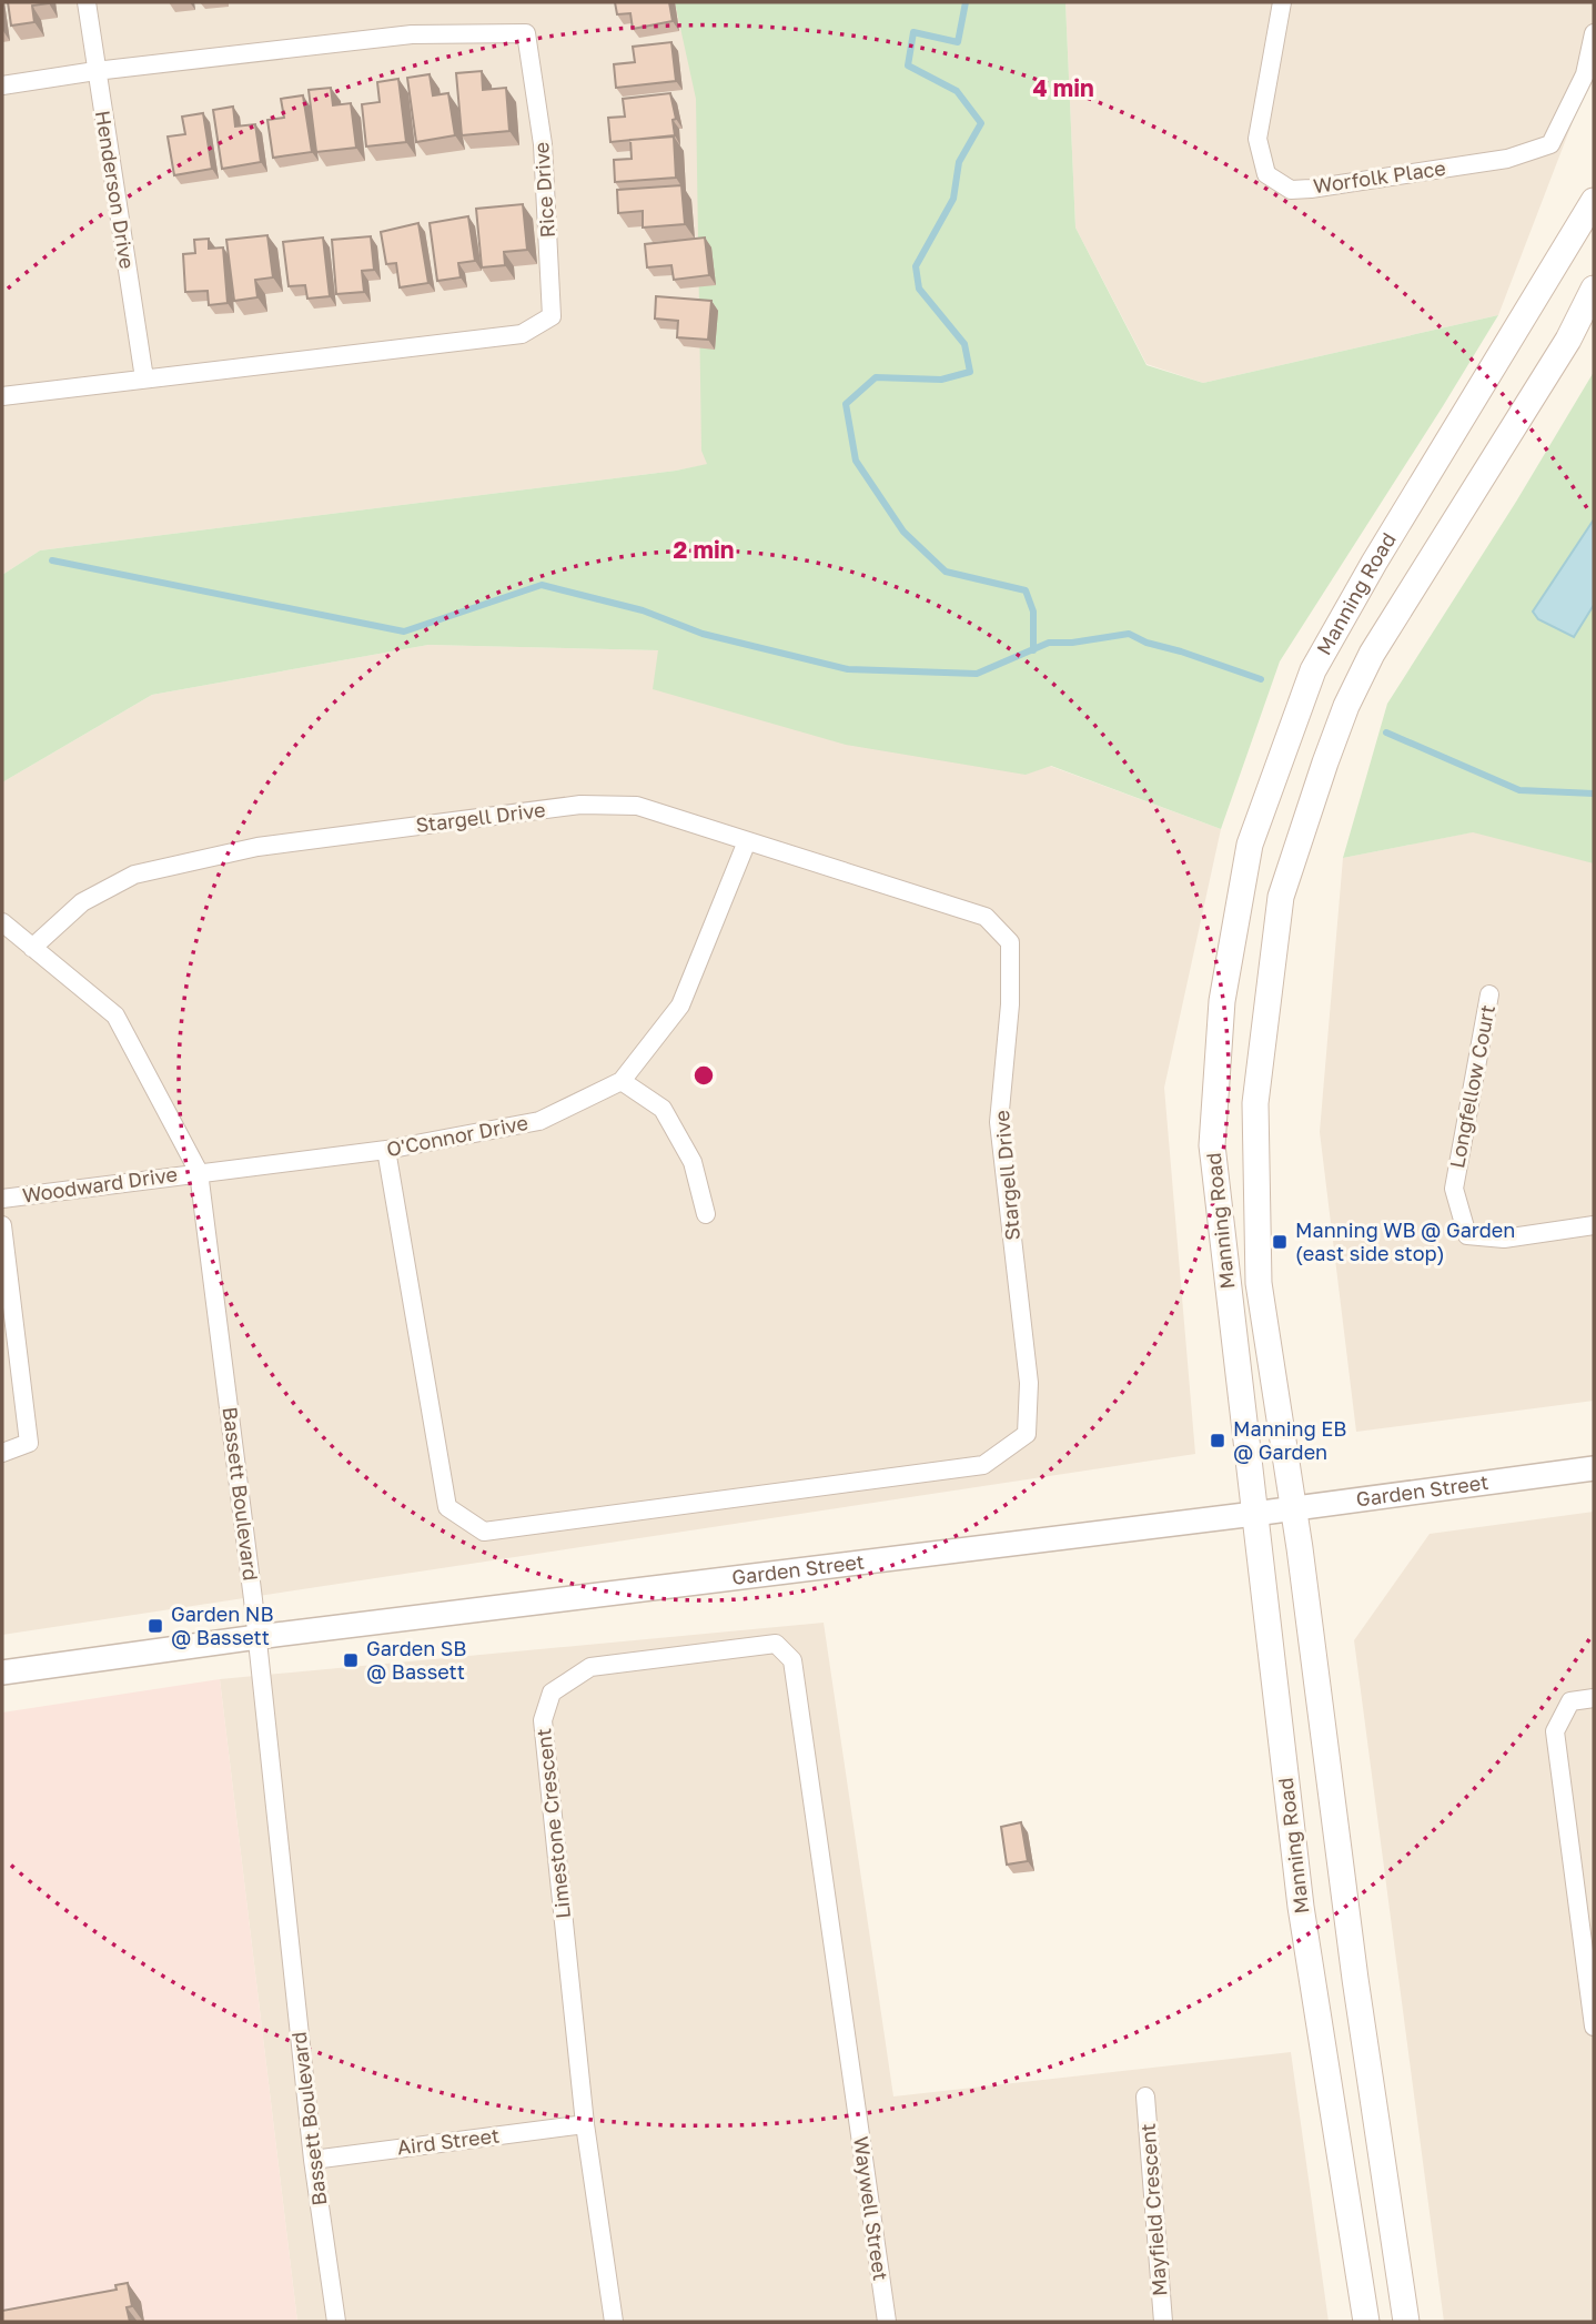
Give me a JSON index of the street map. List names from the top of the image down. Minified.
{"streets":{"main road":["Manning Road"],"street":["Worfolk Place","Henderson Drive","Rice Drive","Stargell Drive","Longfellow Court","O'Connor Drive","Woodward Drive","Garden Street","Bassett Boulevard","Limestone Crescent","Aird Street","Waywell Street","Mayfield Crescent"]},"crossings":[["Henderson Drive","Rice Drive"],["Manning Road","Garden Street"],["Stargell Drive","O'Connor Drive"],["Stargell Drive","Bassett Boulevard"],["O'Connor Drive","Woodward Drive"],["O'Connor Drive","Bassett Boulevard"],["Woodward Drive","Bassett Boulevard"],["Garden Street","Bassett Boulevard"],["Bassett Boulevard","Aird Street"],["Limestone Crescent","Aird Street"],["Limestone Crescent","Waywell Street"]],"places":{"transit":["Manning WB @ Garden (east side stop)","Manning EB @ Garden","Garden NB @ Bassett","Garden SB @ Bassett"]},"rings":["4 min","2 min"]}
